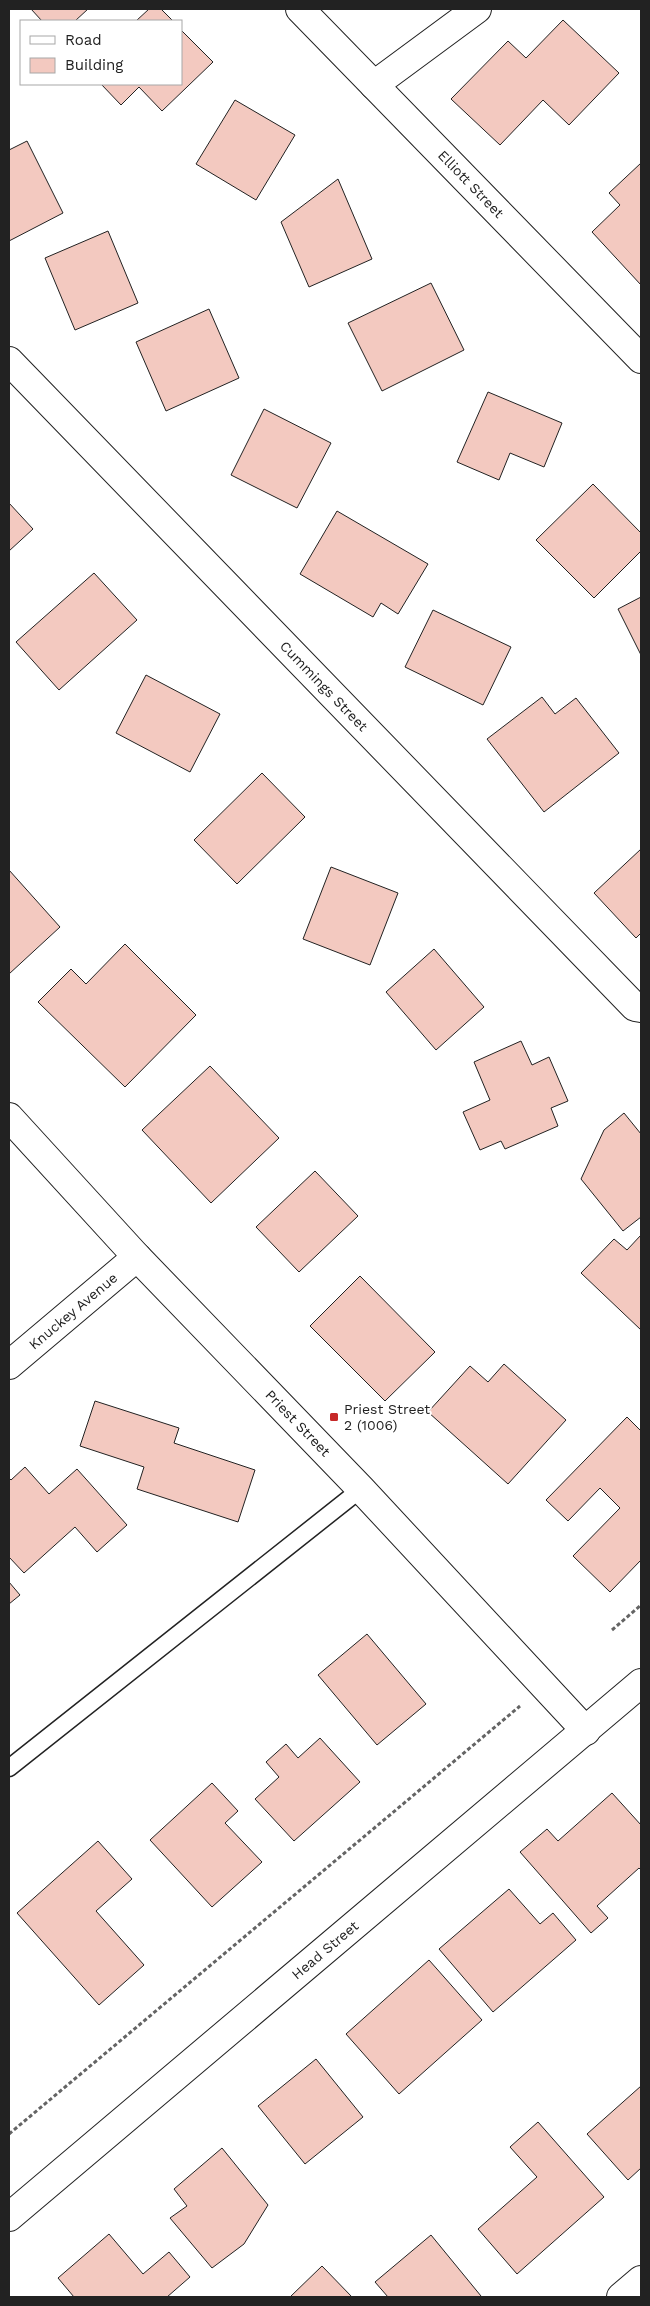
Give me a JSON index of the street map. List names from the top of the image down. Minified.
{"streets":{"street":["Elliott Street","Cummings Street","Knuckey Avenue","Priest Street","Head Street"]},"crossings":[["Knuckey Avenue","Priest Street"],["Priest Street","Head Street"]],"places":{"transit":["Priest Street 2 (1006)"]},"legend":["Road","Building"]}
